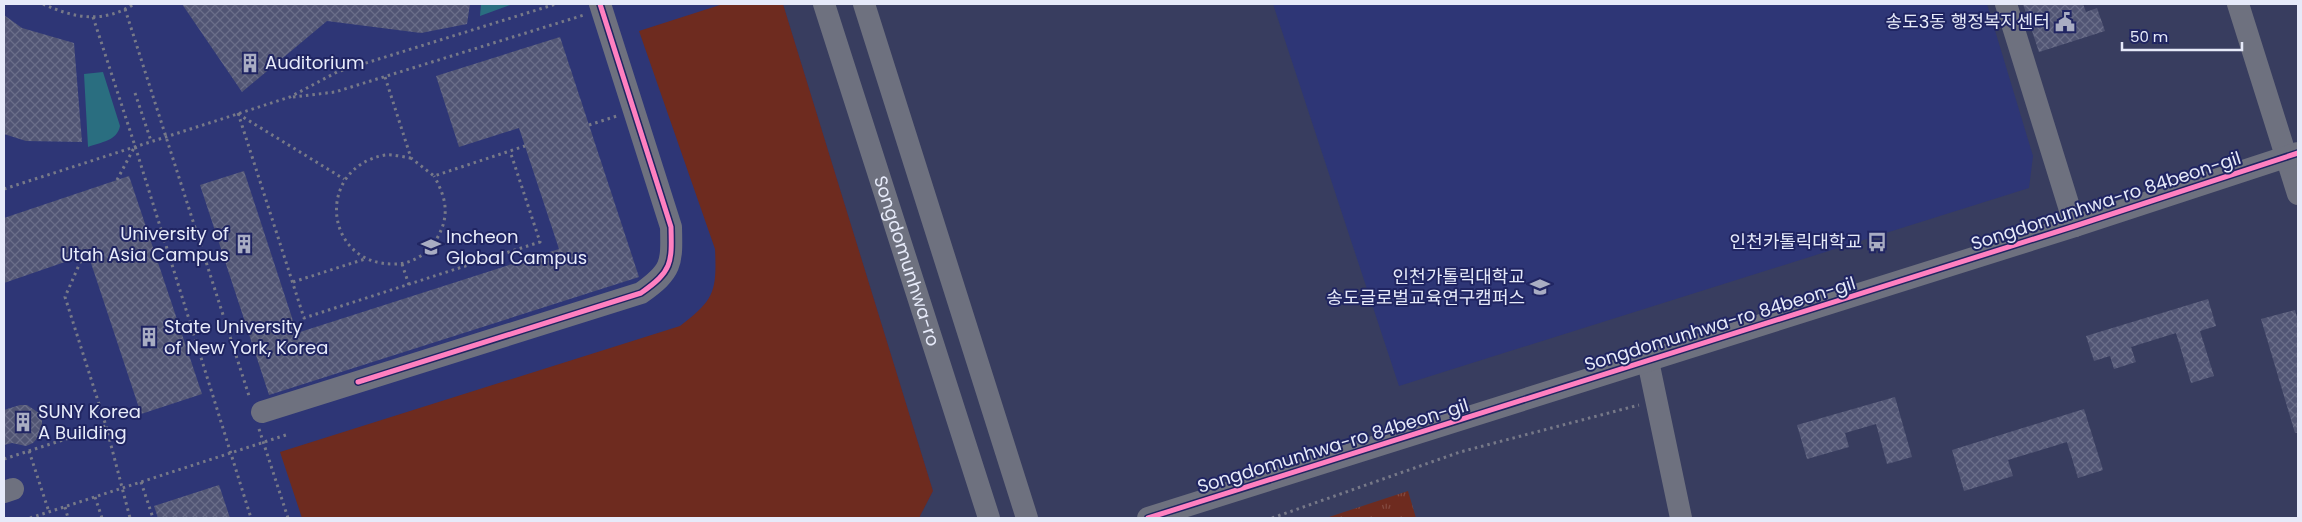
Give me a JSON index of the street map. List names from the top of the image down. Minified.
{"streets":{"street":["Songdomunhwa-ro 84beon-gil","Songdomunhwa-ro"]},"places":{"public building":["송도3동 행정복지센터"],"building":["Auditorium","University of Utah Asia Campus","State University of New York, Korea","SUNY Korea A Building"],"bus stop":["인천카톨릭대학교"],"school or university":["Incheon Global Campus","인천가톨릭대학교 송도글로벌교육연구캠퍼스"]},"scale_bar":"50 m"}
